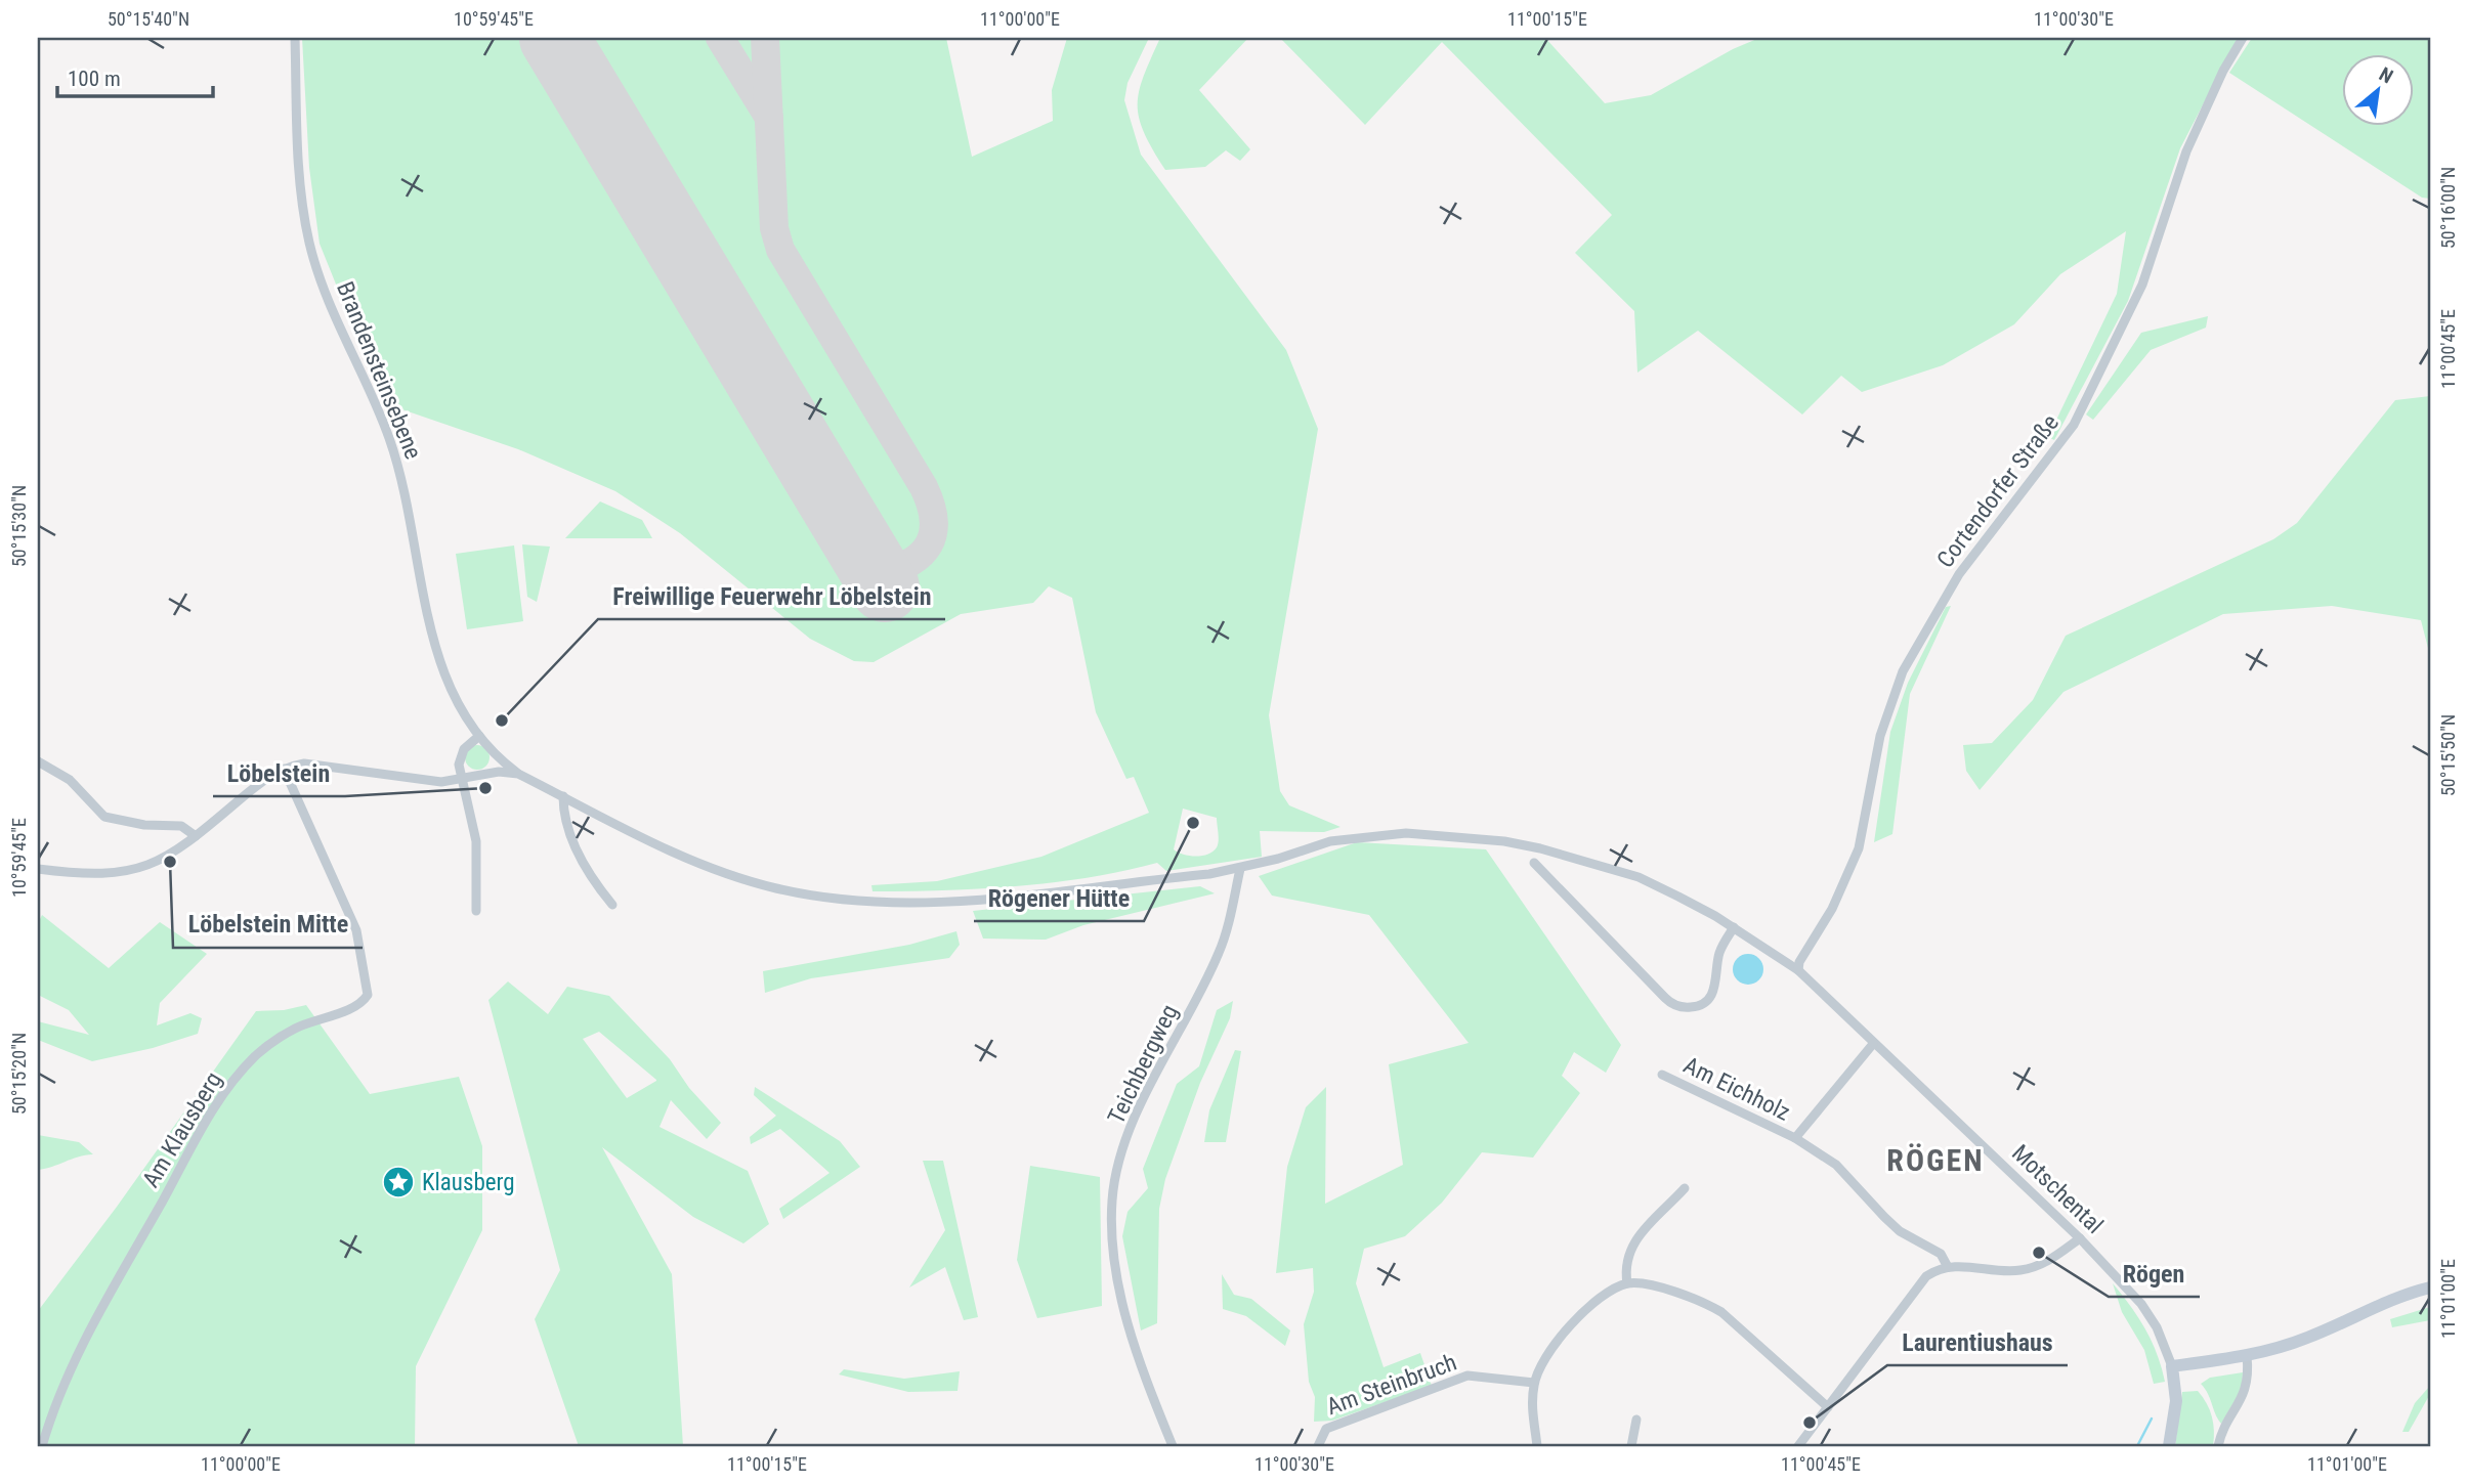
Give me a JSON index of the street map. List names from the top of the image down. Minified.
{"streets":{"street":["Brandensteinsebene","Cortendorfer Straße","Teichbergweg","Am Eichholz","Am Klausberg","Motschental","Am Steinbruch"]},"crossings":[["Brandensteinsebene","Motschental"],["Cortendorfer Straße","Motschental"],["Teichbergweg","Motschental"],["Am Eichholz","Motschental"]],"districts":["RÖGEN"],"places":{"other":["Freiwillige Feuerwehr Löbelstein","Löbelstein","Rögener Hütte","Löbelstein Mitte","Rögen","Laurentiushaus"],"place":["Klausberg"]},"scale_bar":"100 m","north":"top right","coordinates":["50°15'40\"N","10°59'45\"E","11°00'00\"E","11°00'15\"E","11°00'30\"E","50°16'00\"N","11°00'45\"E","50°15'30\"N","50°15'50\"N","50°15'20\"N","11°01'00\"E"]}
